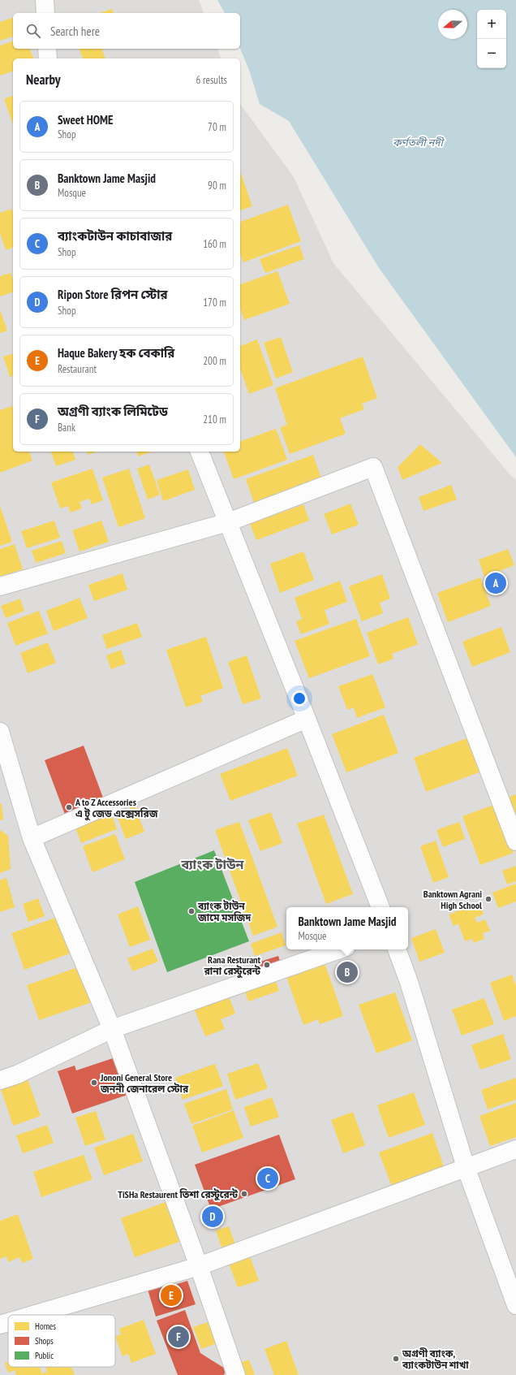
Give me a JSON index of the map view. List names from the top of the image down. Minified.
{"districts":["ব্যাংক টাউন"],"water":["কর্ণতলী নদী"],"places":["A to Z Accessories এ টু জেড এক্সেসরিজ","Banktown Agrani High School","ব্যাংক টাউন জামে মসজিদ","Rana Resturant রানা রেস্টুরেন্ট","Jononi General Store জননী জেনারেল স্টোর","TiSHa Restaurent তিশা রেস্টুরেন্ট","অগ্রণী ব্যাংক, ব্যাংকটাউন শাখা"],"legend":["Homes","Shops","Public"],"north":"left","page":{"map_buttons":["+","−"],"search":"Search here","heading":["Nearby","6 results"],"list":[{"mark":"A","name":"Sweet HOME","note":"Shop","value":"70 m"},{"mark":"B","name":"Banktown Jame Masjid","note":"Mosque","value":"90 m"},{"mark":"C","name":"ব্যাংকটাউন কাচাবাজার","note":"Shop","value":"160 m"},{"mark":"D","name":"Ripon Store রিপন স্টোর","note":"Shop","value":"170 m"},{"mark":"E","name":"Haque Bakery হক বেকারি","note":"Restaurant","value":"200 m"},{"mark":"F","name":"অগ্রণী ব্যাংক লিমিটেড","note":"Bank","value":"210 m"}],"pins":["A","B","C","D","E","F"],"popup":["Banktown Jame Masjid","Mosque"]}}
